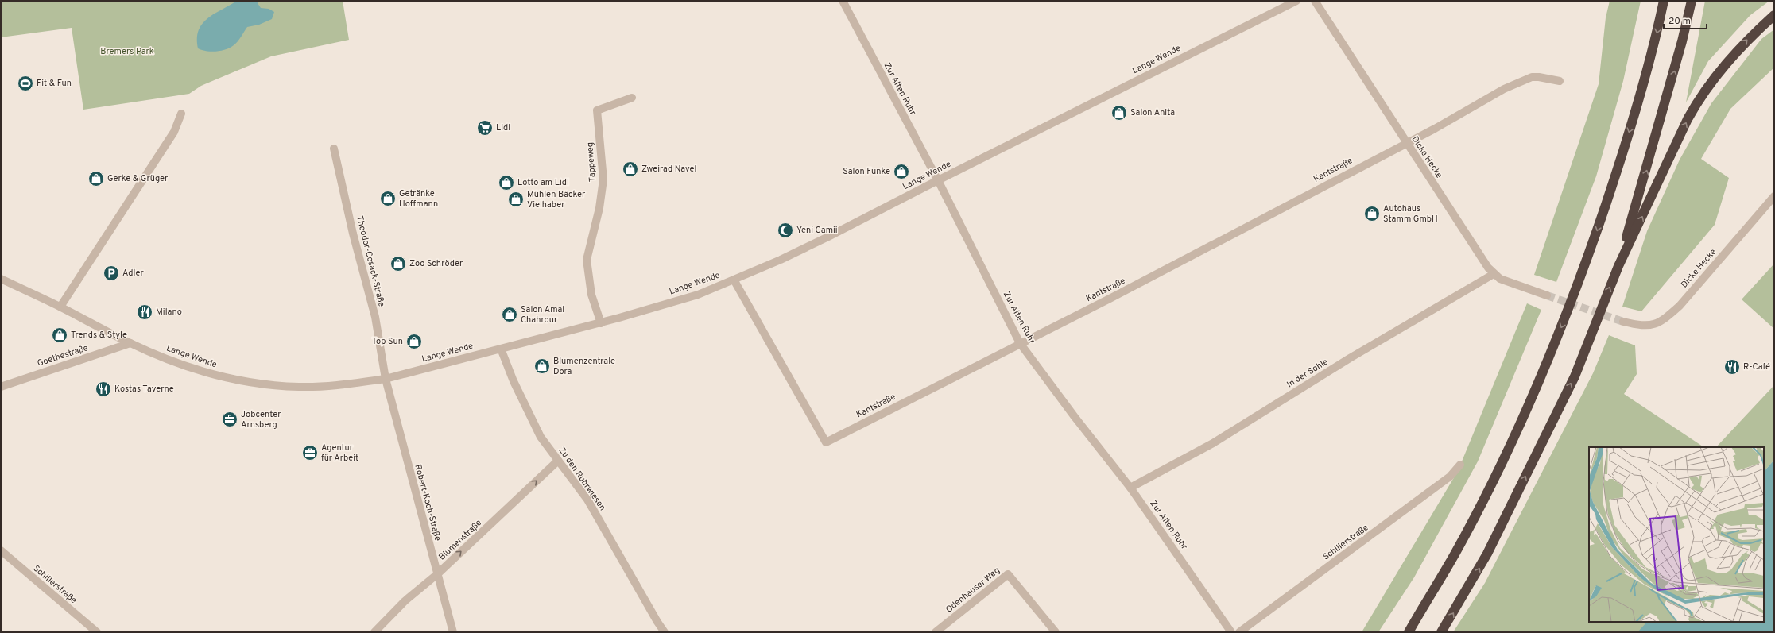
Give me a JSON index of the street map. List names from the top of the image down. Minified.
{"streets":{"street":["Lange Wende","Zur Alten Ruhr","Dicke Hecke","Tappeweg","Kantstraße","Theodor-Cosack-Straße","Goethestraße","In der Sohle","Zu den Ruhrwiesen","Robert-Koch-Straße","Blumenstraße","Schillerstraße","Odenhauser Weg"]},"crossings":[["Lange Wende","Zur Alten Ruhr"],["Lange Wende","Tappeweg"],["Lange Wende","Kantstraße"],["Lange Wende","Theodor-Cosack-Straße"],["Lange Wende","Goethestraße"],["Lange Wende","Zu den Ruhrwiesen"],["Lange Wende","Robert-Koch-Straße"],["Zur Alten Ruhr","Kantstraße"],["Zur Alten Ruhr","In der Sohle"],["Dicke Hecke","Kantstraße"],["Dicke Hecke","In der Sohle"],["Theodor-Cosack-Straße","Robert-Koch-Straße"],["Zu den Ruhrwiesen","Blumenstraße"],["Robert-Koch-Straße","Blumenstraße"]],"one_way":["Blumenstraße"],"parks":["Bremers Park"],"places":{"sports":["Fit & Fun"],"shop":["Salon Anita","Zweirad Navel","Salon Funke","Gerke & Grüger","Lotto am Lidl","Getränke Hoffmann","Mühlen Bäcker Vielhaber","Autohaus Stamm GmbH","Zoo Schröder","Salon Amal Chahrour","Trends & Style","Top Sun","Blumenzentrale Dora"],"supermarket":["Lidl"],"mosque":["Yeni Camii"],"parking":["Adler"],"restaurant":["Milano","R-Café","Kostas Taverne"],"office":["Jobcenter Arnsberg","Agentur für Arbeit"]},"scale_bar":"20 m"}
